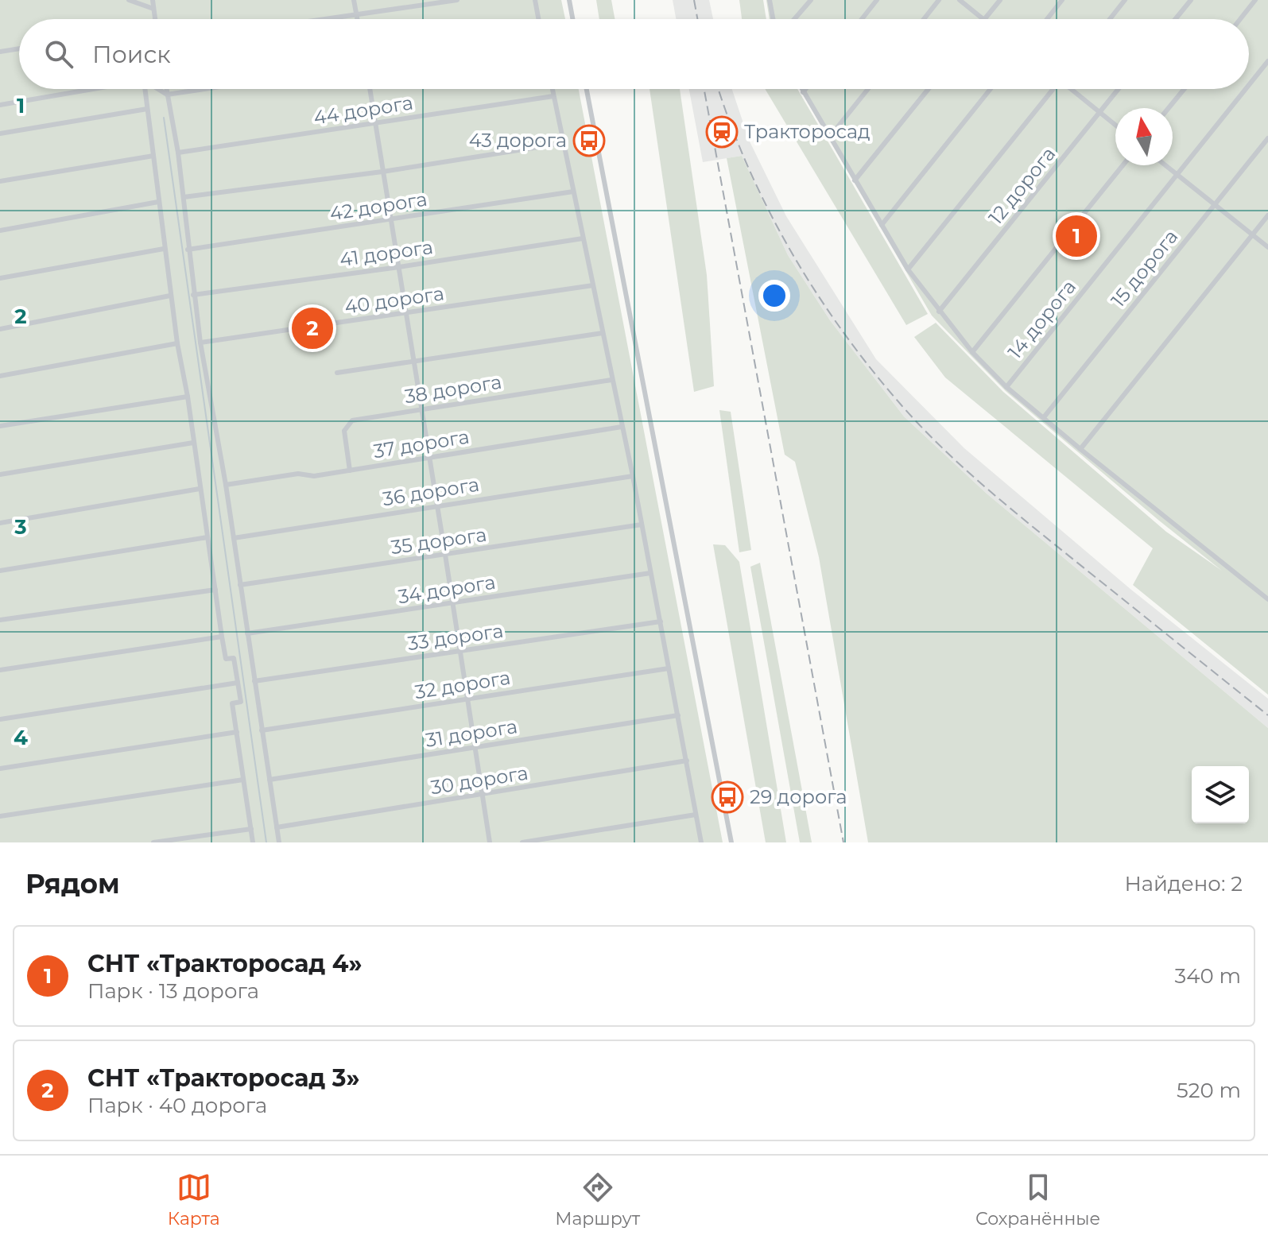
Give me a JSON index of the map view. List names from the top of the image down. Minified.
{"streets":{"street":["44 дорога","12 дорога","42 дорога","41 дорога","15 дорога","40 дорога","14 дорога","38 дорога","37 дорога","36 дорога","35 дорога","34 дорога","33 дорога","32 дорога","31 дорога","30 дорога"]},"crossings":[["38 дорога","37 дорога"]],"places":{"station":["Тракторосад"],"bus stop":["43 дорога","29 дорога"]},"north":"top","page":{"search":"Поиск","pins":["1","2"],"heading":["Рядом","Найдено: 2"],"list":[{"mark":"1","name":"СНТ «Тракторосад 4»","note":"Парк · 13 дорога","value":"340 m"},{"mark":"2","name":"СНТ «Тракторосад 3»","note":"Парк · 40 дорога","value":"520 m"}],"nav":["Карта","Маршрут","Сохранённые"]},"grid":{"rows":["1","2","3","4"]}}
